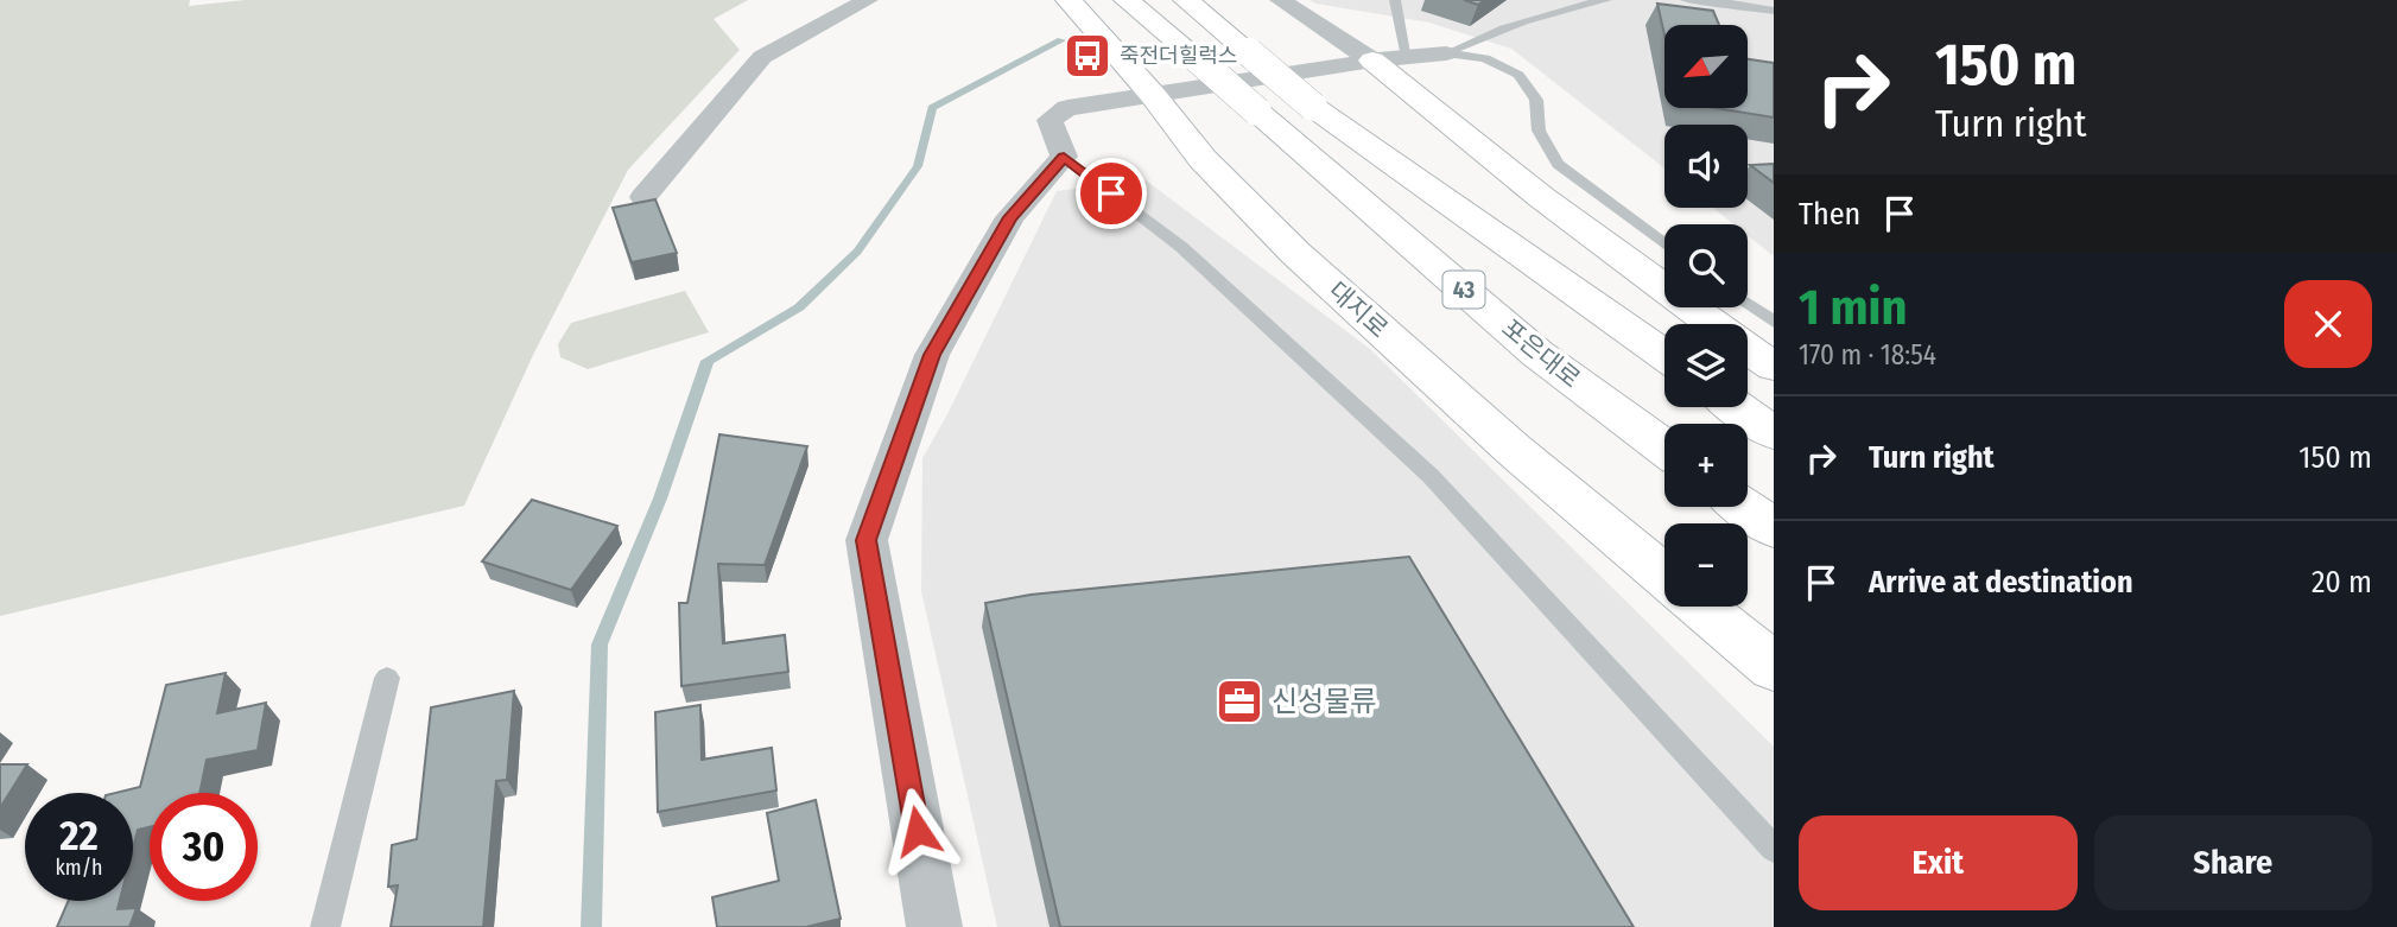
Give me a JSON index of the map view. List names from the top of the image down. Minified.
{"streets":{"main road":["43","대지로","포은대로"]},"places":{"bus stop":["죽전더힐럭스"],"office":["신성물류"]},"north":"bottom left","page":{"turn":["150 m","Turn right"],"map_buttons":["+","−"],"then":"Then","heading":["1 min","170 m · 18:54"],"list":[{"name":"Turn right","value":"150 m"},{"name":"Arrive at destination","value":"20 m"}],"speed":"22 km/h","limit":"30","buttons":["Exit","Share"]}}
